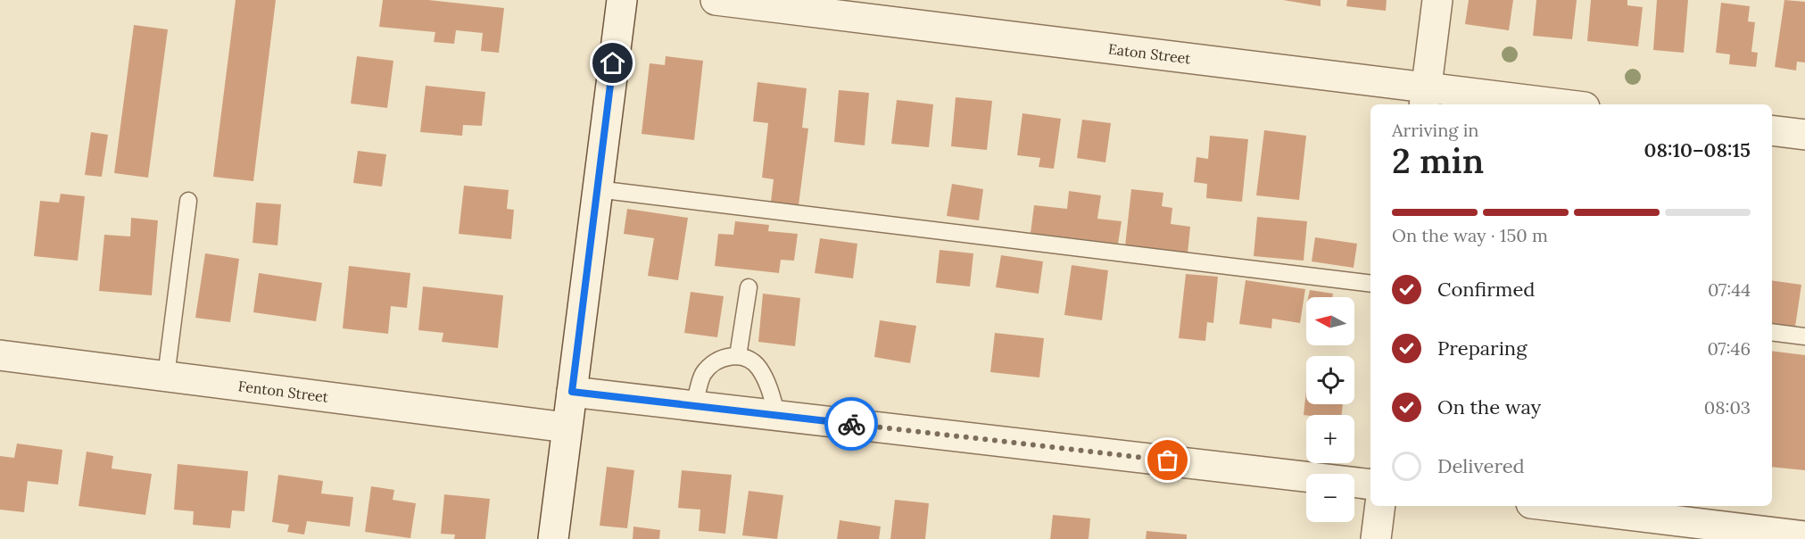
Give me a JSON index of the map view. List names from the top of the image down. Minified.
{"streets":{"street":["Eaton Street","Fenton Street"]},"north":"left","page":{"heading":["2 min","Arriving in","08:10–08:15"],"bar":"On the way · 150 m","list":[["Confirmed","07:44"],["Preparing","07:46"],["On the way","08:03"],"Delivered"],"map_buttons":["+","−"]}}
